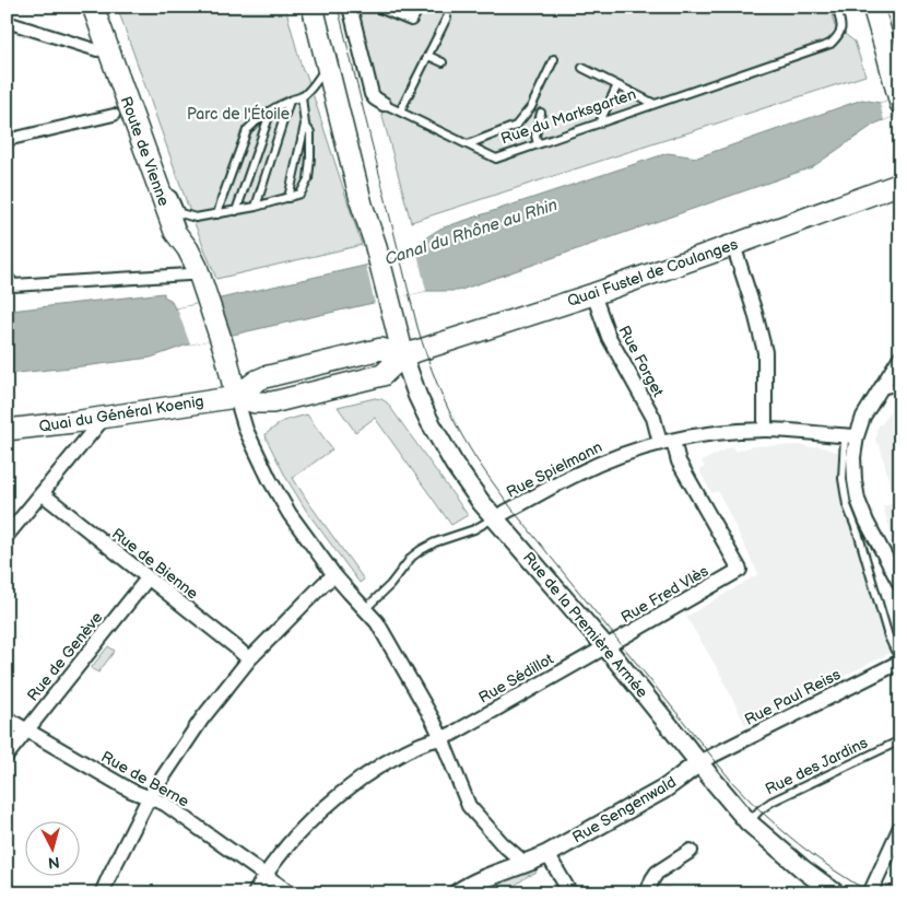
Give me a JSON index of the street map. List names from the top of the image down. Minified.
{"streets":{"main road":["Route de Vienne","Quai Fustel de Coulanges","Quai du Général Koenig","Rue de la Première Armée"],"street":["Rue du Marksgarten","Rue Forget","Rue Spielmann","Rue de Bienne","Rue Fred Vlès","Rue de Genève","Rue Sédillot","Rue Paul Reiss","Rue de Berne","Rue Sengenwald"],"lane":["Rue des Jardins"]},"crossings":[["Route de Vienne","Quai du Général Koenig"],["Quai Fustel de Coulanges","Rue Forget"],["Quai Fustel de Coulanges","Quai du Général Koenig"],["Quai Fustel de Coulanges","Rue de la Première Armée"],["Rue Forget","Rue Spielmann"],["Rue Forget","Rue Fred Vlès"],["Quai du Général Koenig","Rue de la Première Armée"],["Rue Spielmann","Rue de la Première Armée"],["Rue de Bienne","Rue de Genève"],["Rue Fred Vlès","Rue de la Première Armée"],["Rue Fred Vlès","Rue Sédillot"],["Rue de la Première Armée","Rue Sédillot"],["Rue de la Première Armée","Rue Paul Reiss"],["Rue de la Première Armée","Rue des Jardins"],["Rue de la Première Armée","Rue Sengenwald"],["Rue de Genève","Rue de Berne"],["Rue Sédillot","Rue de Berne"],["Rue Paul Reiss","Rue Sengenwald"]],"water":["Canal du Rhône au Rhin"],"parks":["Parc de l'Étoile"],"north":"bottom"}
